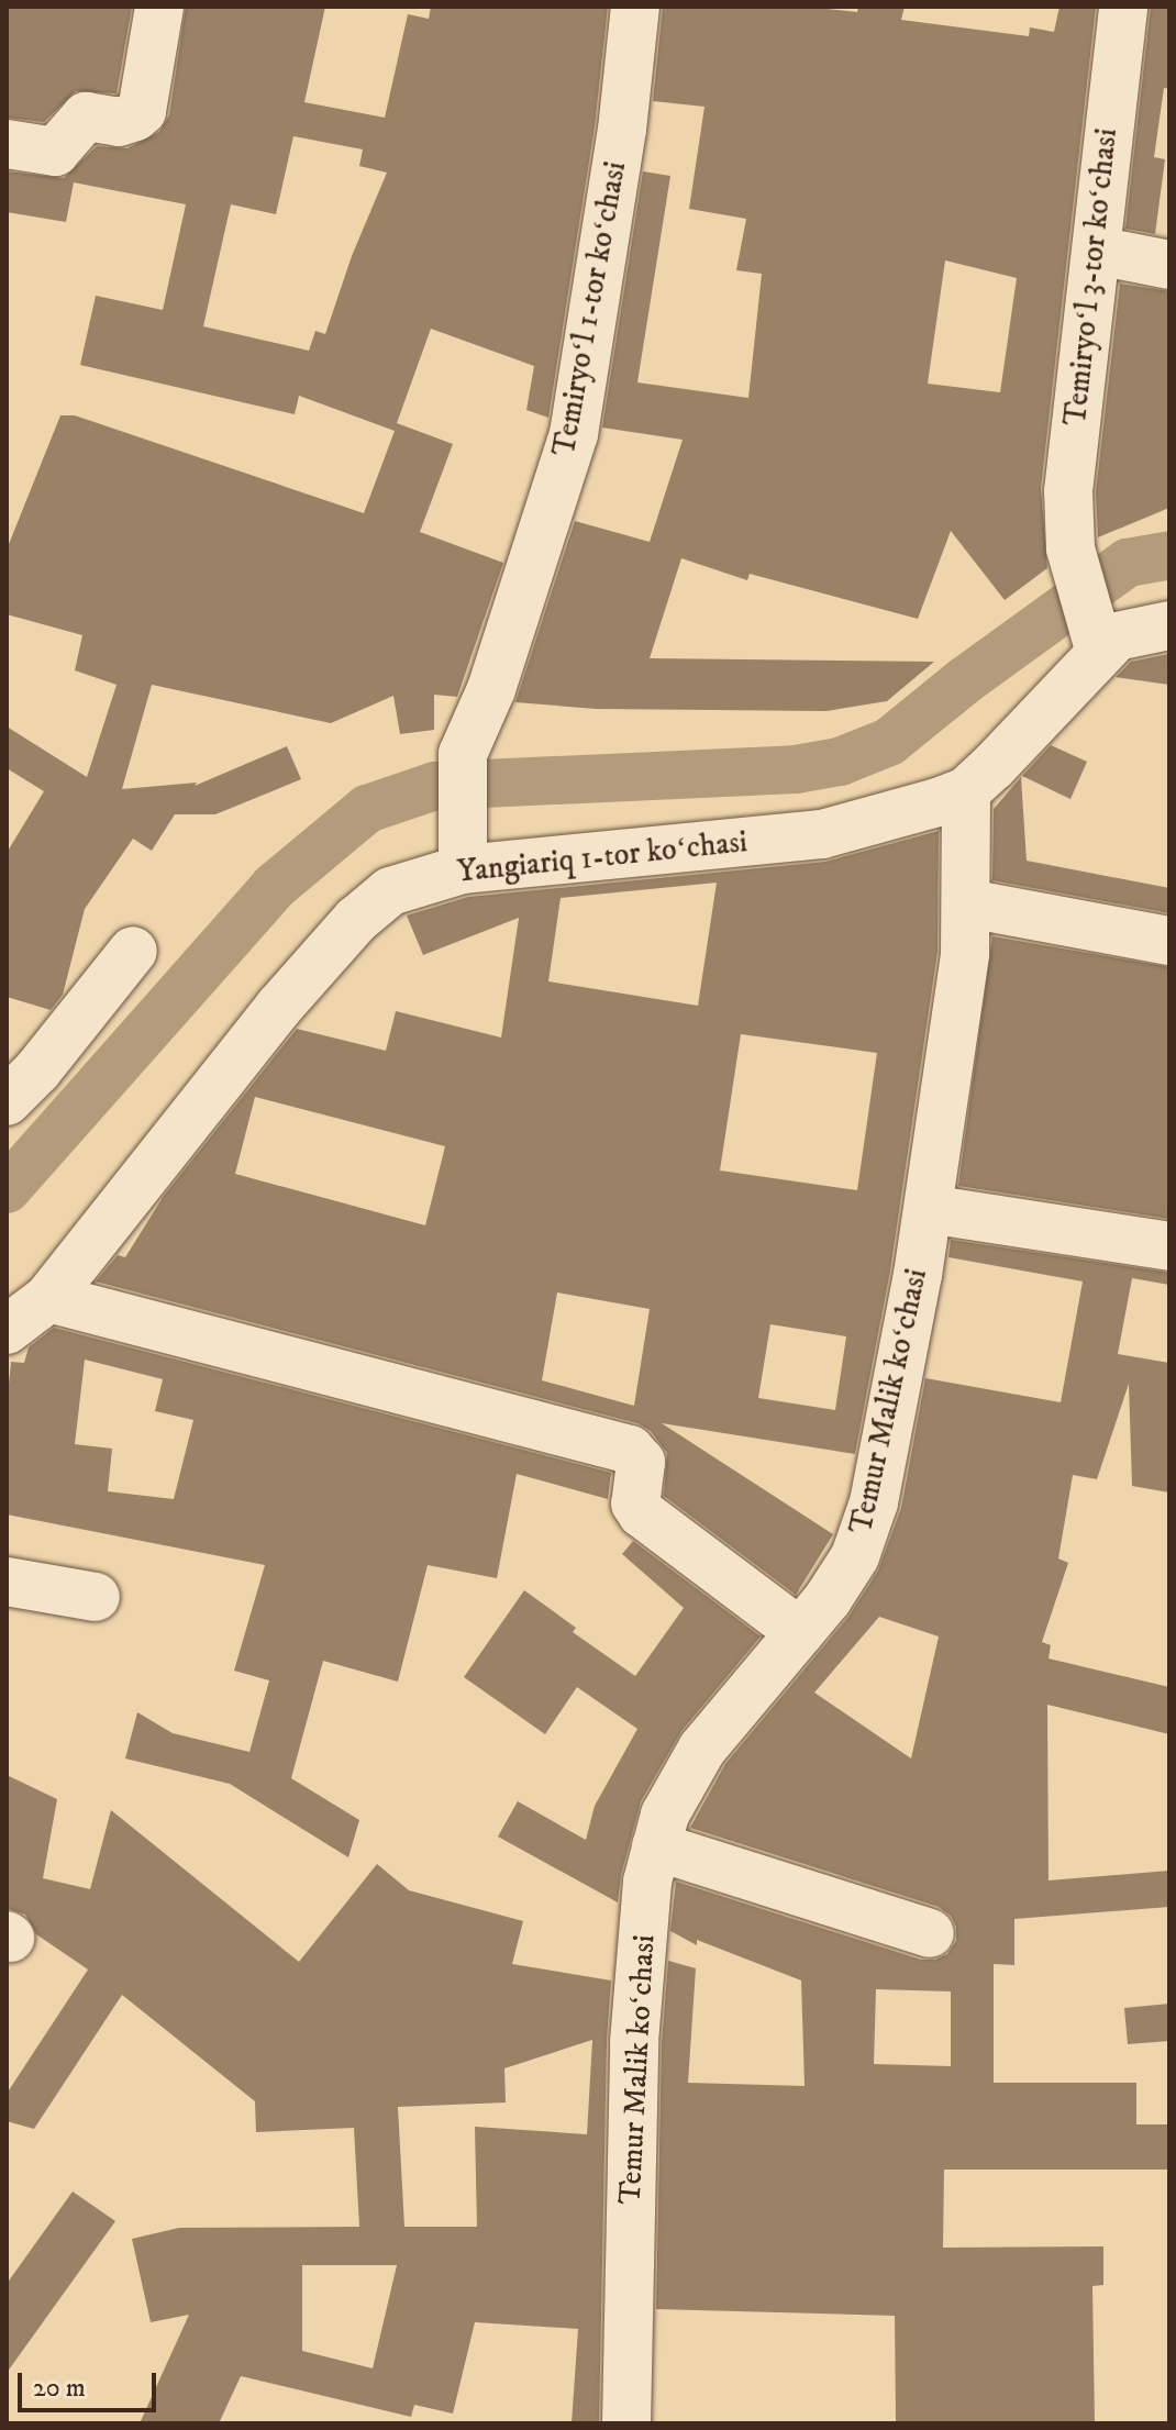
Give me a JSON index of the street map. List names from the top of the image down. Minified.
{"streets":{"street":["Temiryoʻl 3-tor koʻchasi","Temiryoʻl 1-tor koʻchasi","Yangiariq 1-tor koʻchasi","Temur Malik koʻchasi"]},"crossings":[["Temiryoʻl 3-tor koʻchasi","Yangiariq 1-tor koʻchasi"],["Temiryoʻl 1-tor koʻchasi","Yangiariq 1-tor koʻchasi"],["Yangiariq 1-tor koʻchasi","Temur Malik koʻchasi"]],"scale_bar":"20 m"}
